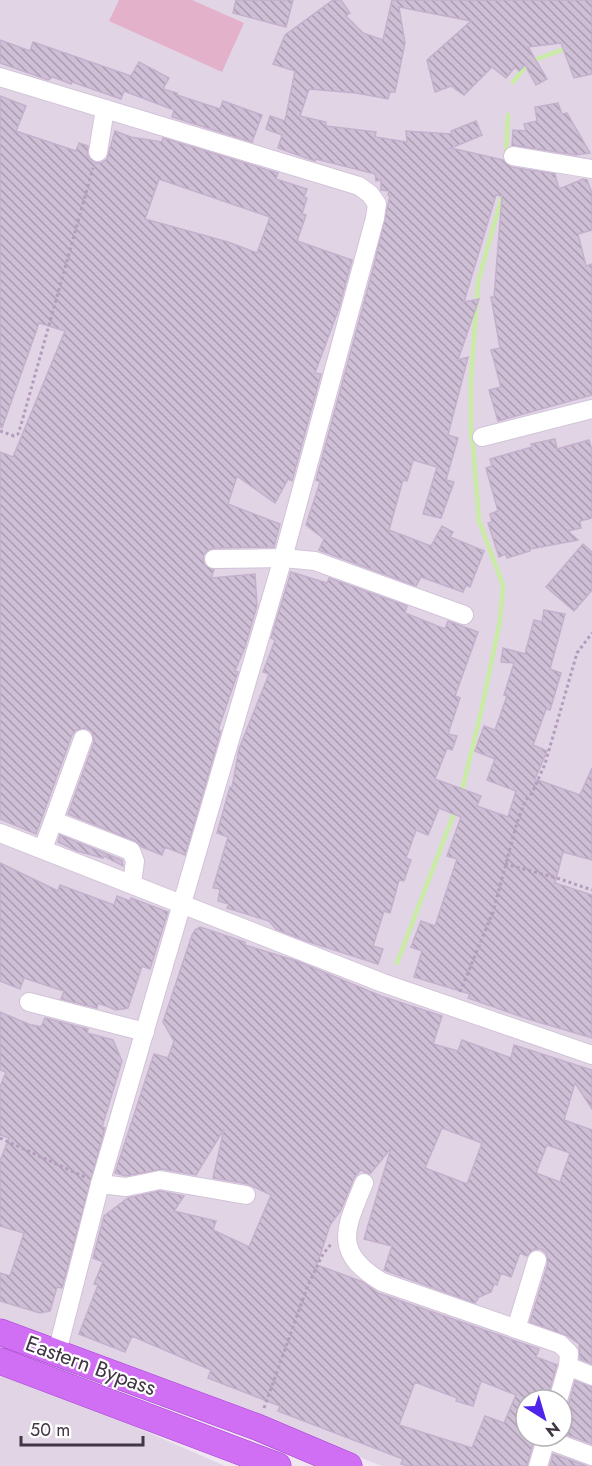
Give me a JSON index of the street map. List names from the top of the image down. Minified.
{"streets":{"highway":["Eastern Bypass"]},"scale_bar":"50 m","north":"bottom right"}
